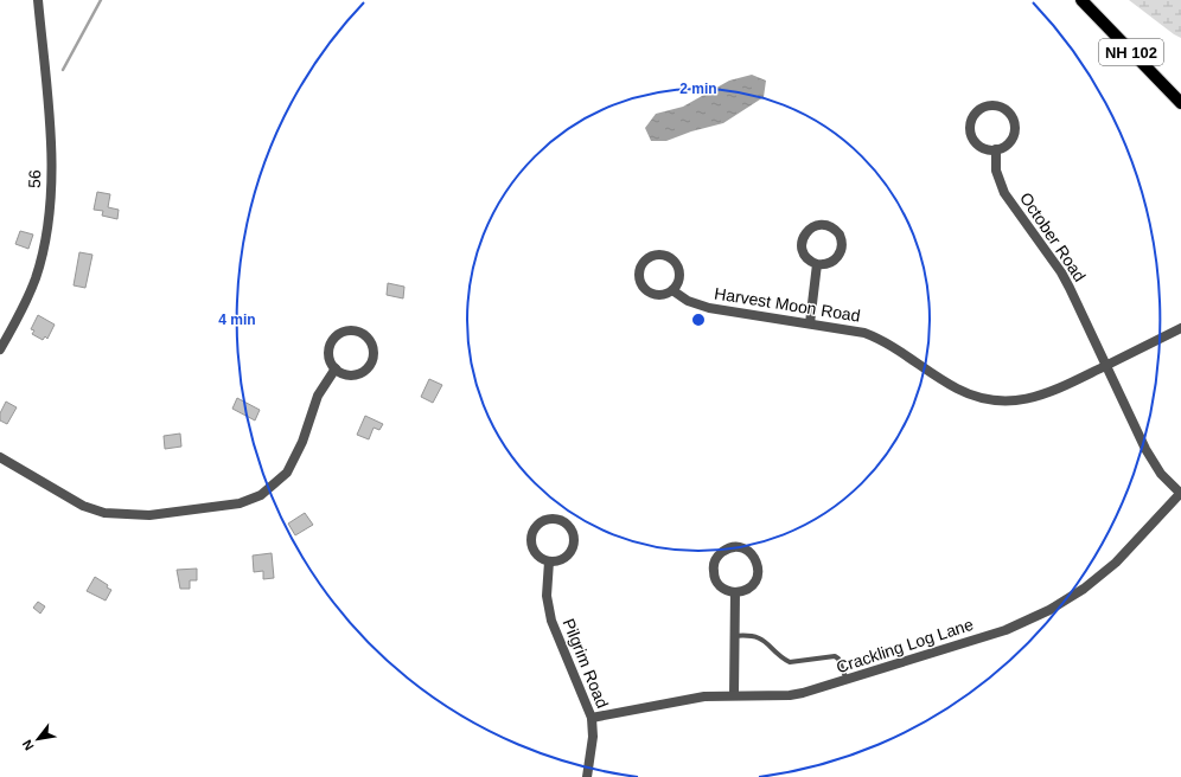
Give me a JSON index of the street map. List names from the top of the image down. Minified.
{"streets":{"main road":["NH 102"],"street":["56","October Road","Harvest Moon Road","Crackling Log Lane","Pilgrim Road"]},"crossings":[["October Road","Harvest Moon Road"],["October Road","Crackling Log Lane"],["Crackling Log Lane","Pilgrim Road"]],"north":"bottom left","rings":["2 min","4 min"]}
